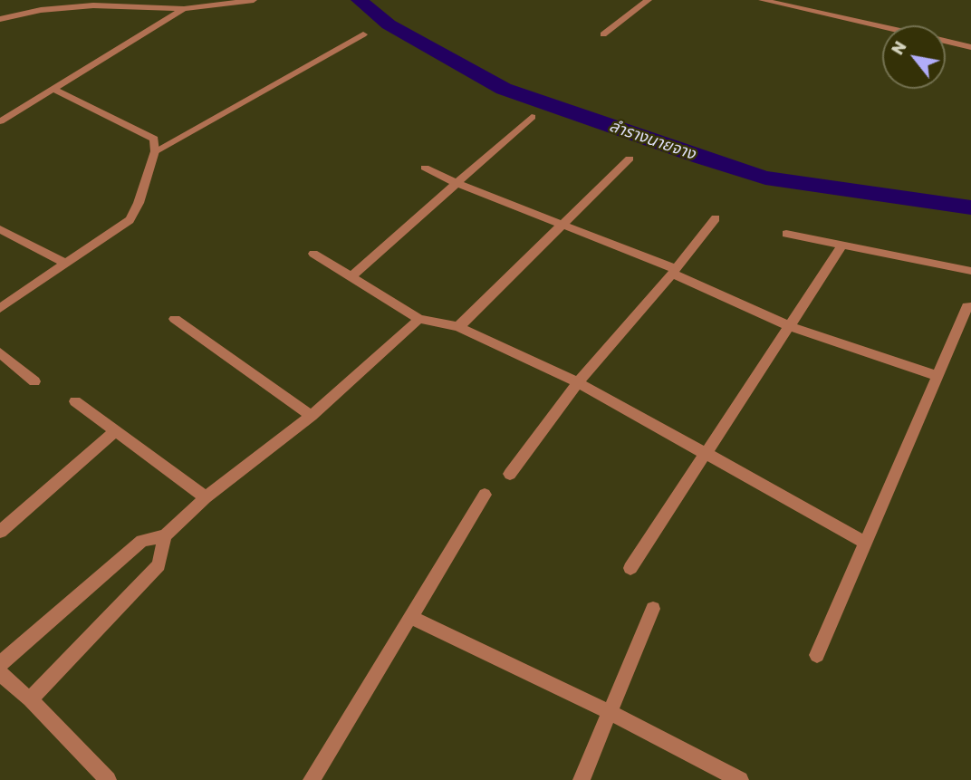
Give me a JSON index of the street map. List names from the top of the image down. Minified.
{"water":["ลำรางนายจาง"],"north":"top left"}
